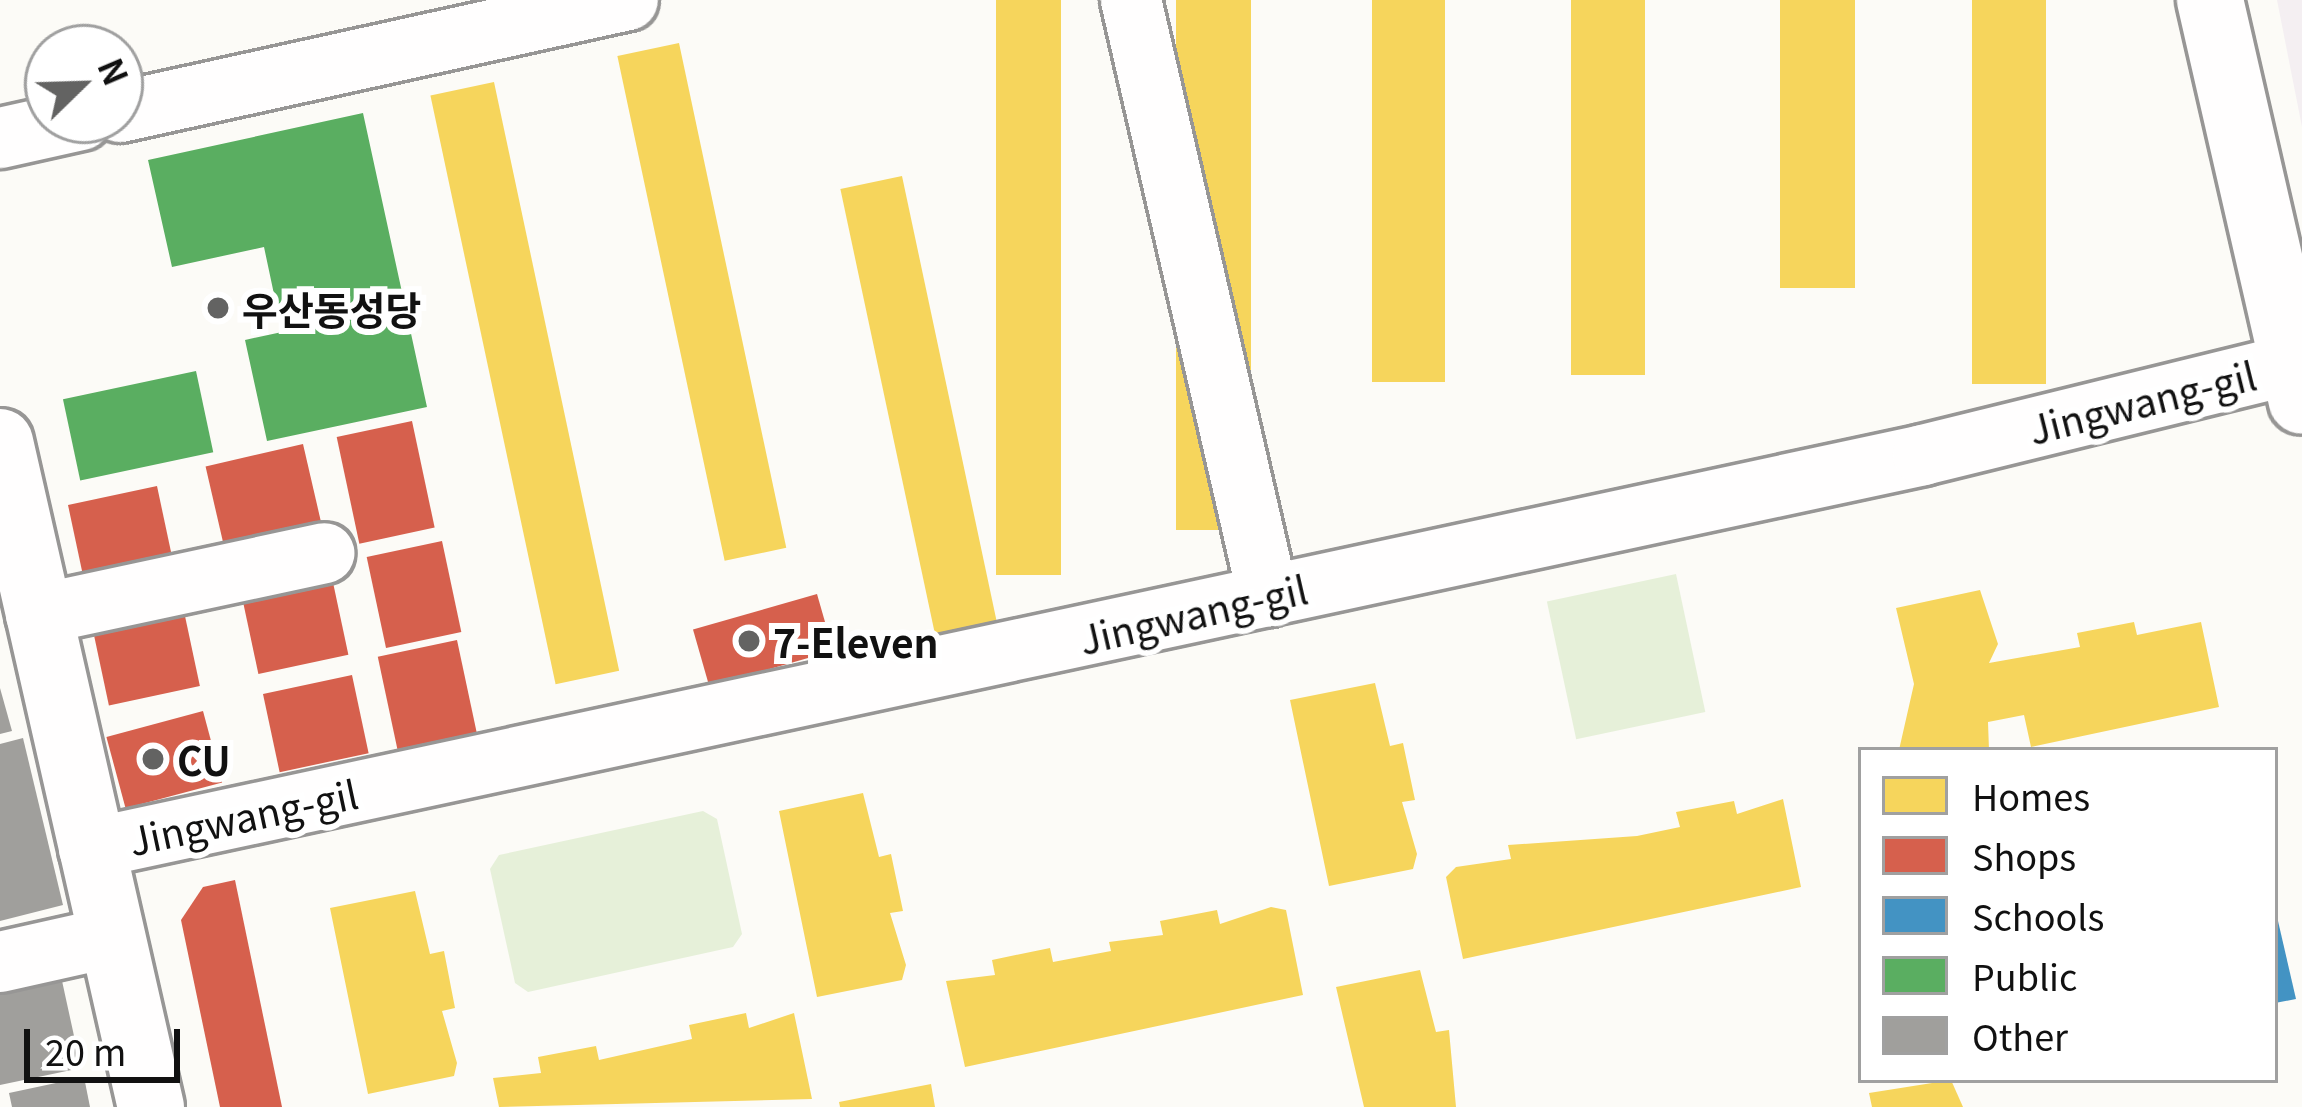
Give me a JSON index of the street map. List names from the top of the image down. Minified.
{"streets":{"street":["Jingwang-gil"]},"places":["우산동성당","7-Eleven","CU"],"legend":["Homes","Shops","Schools","Public","Other"],"scale_bar":"20 m","north":"top right"}
